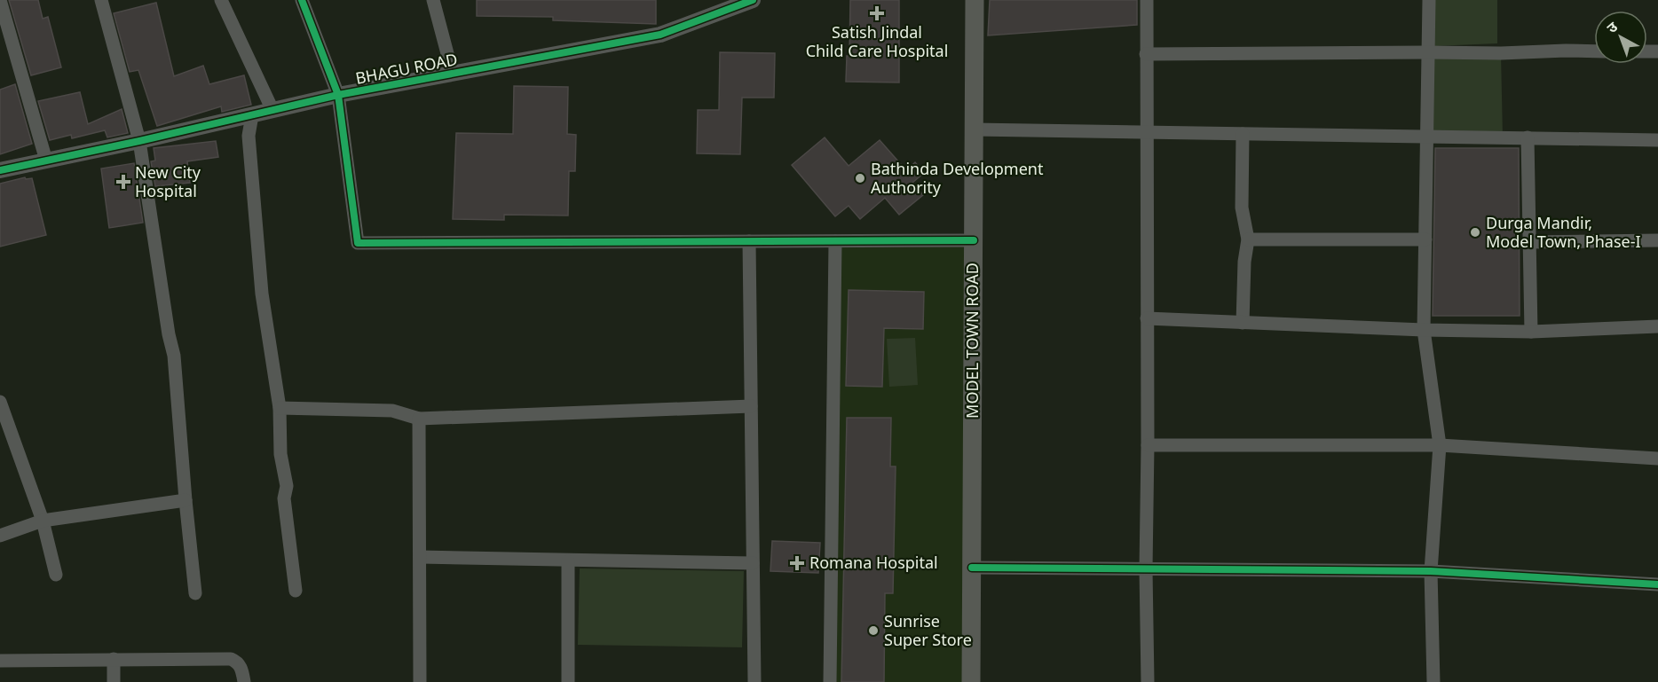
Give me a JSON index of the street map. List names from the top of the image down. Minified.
{"streets":{"main road":["MODEL TOWN ROAD"],"street":["BHAGU ROAD"]},"places":{"health":["Satish Jindal Child Care Hospital","New City Hospital","Romana Hospital"],"other":["Bathinda Development Authority","Durga Mandir, Model Town, Phase-I","Sunrise Super Store"]},"north":"top left"}
